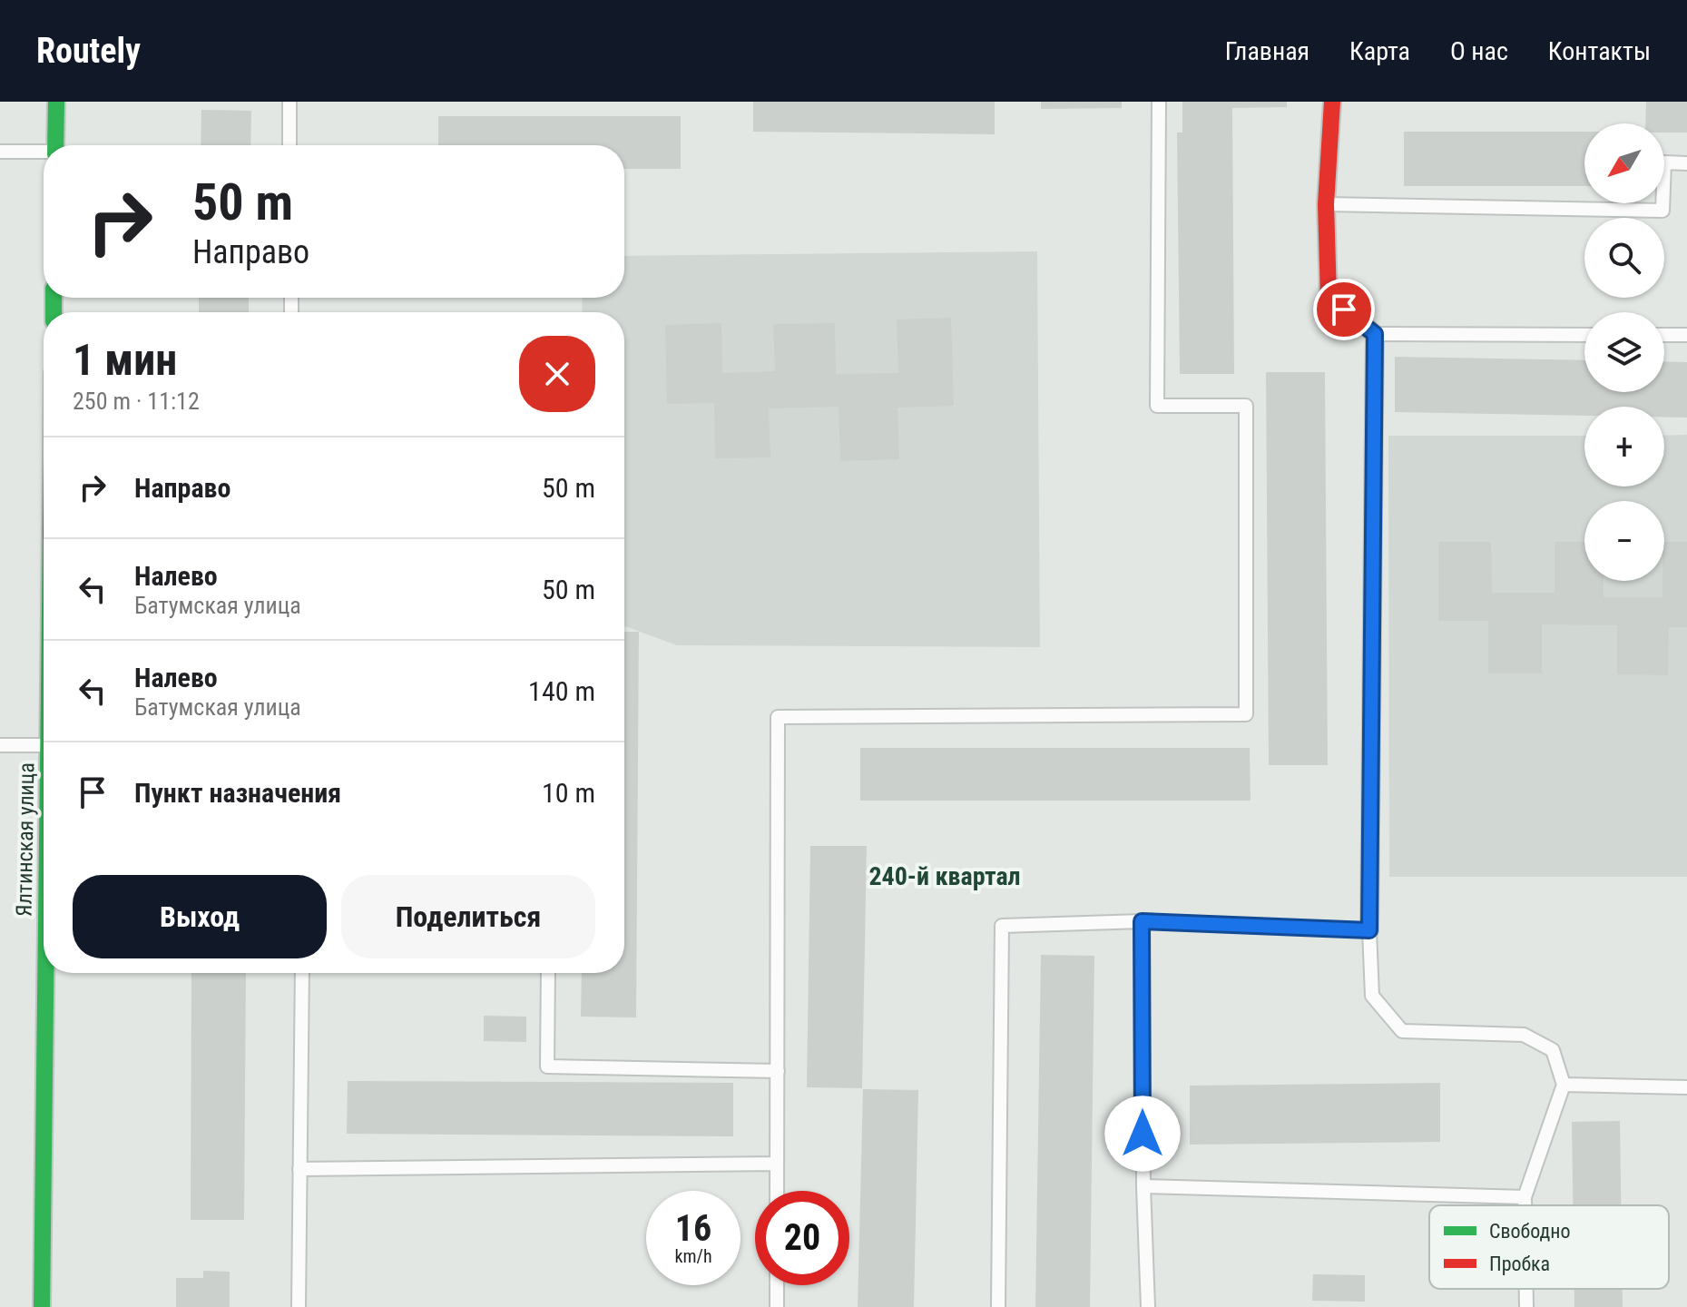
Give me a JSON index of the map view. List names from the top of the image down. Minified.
{"streets":{"main road":["Ялтинская улица"]},"districts":["240-й квартал"],"legend":["Свободно","Пробка"],"north":"bottom left","page":{"header":"Routely","nav":["Главная","Карта","О нас","Контакты"],"map_buttons":["+","−"],"turn":["50 m","Направо"],"heading":["1 мин","250 m · 11:12"],"list":[{"name":"Направо","value":"50 m"},{"name":"Налево","note":"Батумская улица","value":"50 m"},{"name":"Налево","note":"Батумская улица","value":"140 m"},{"name":"Пункт назначения","value":"10 m"}],"buttons":["Выход","Поделиться"],"speed":"16 km/h","limit":"20"}}
